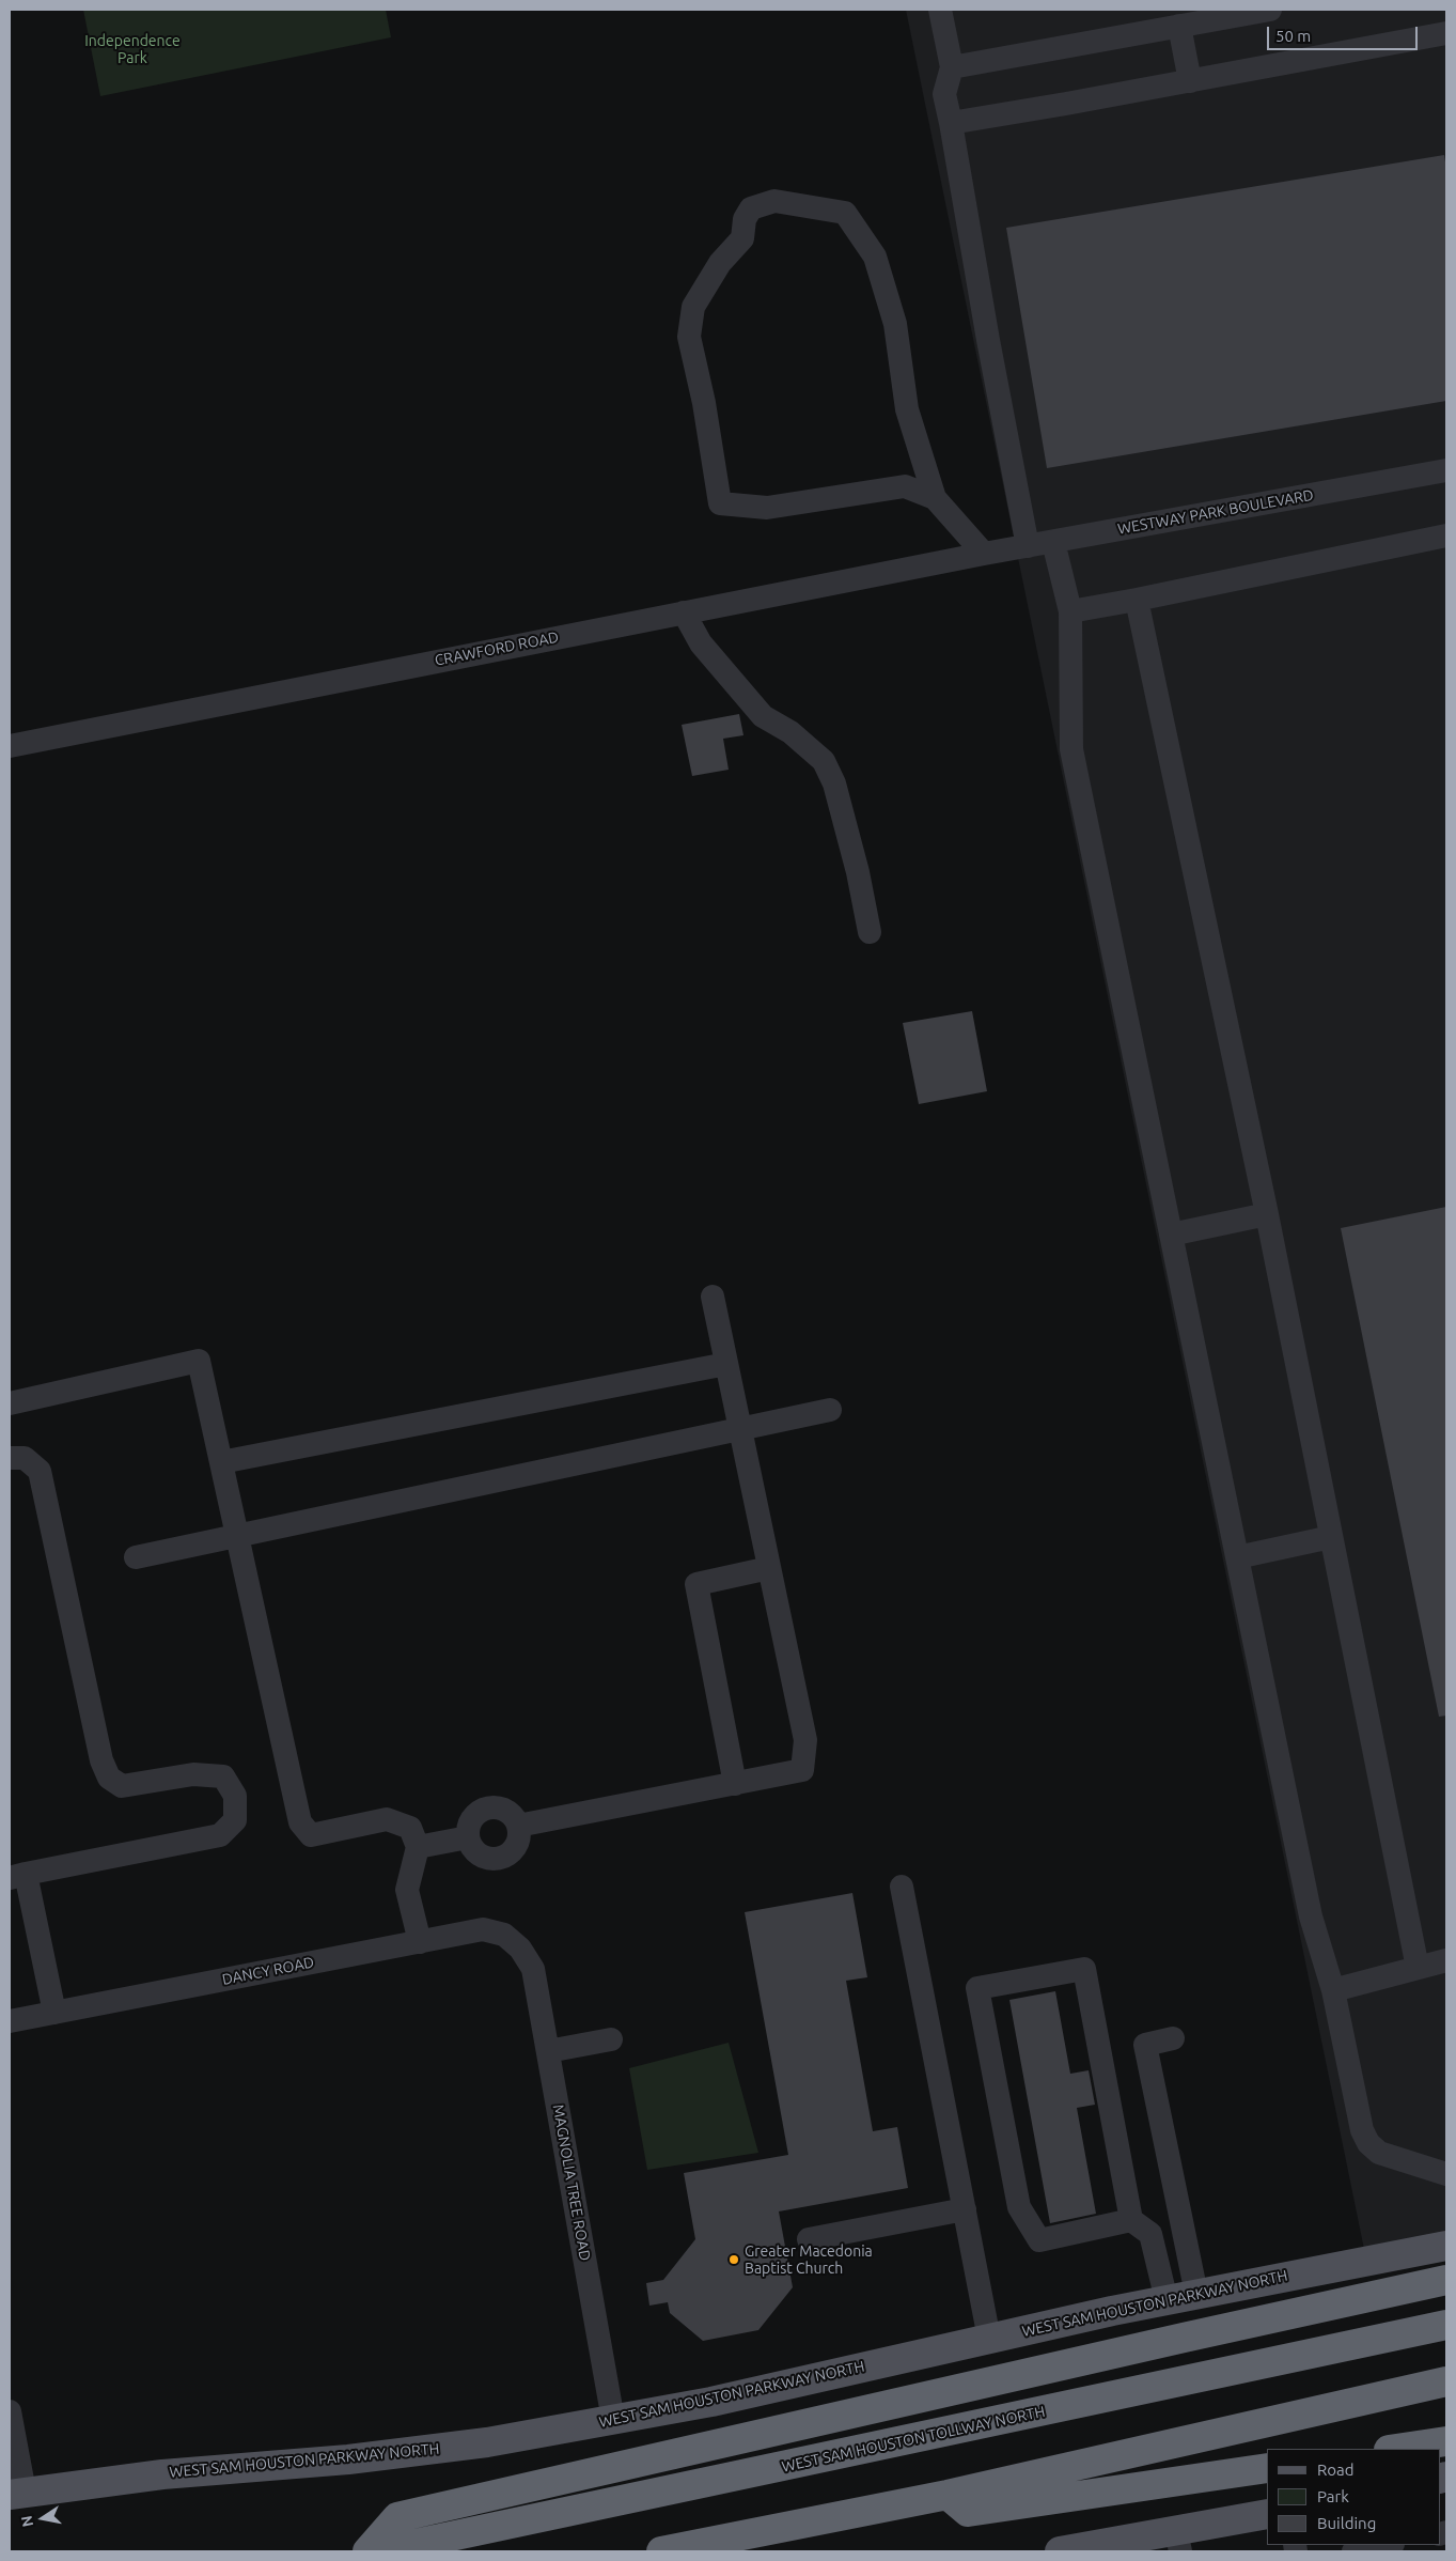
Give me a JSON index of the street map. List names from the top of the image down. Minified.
{"streets":{"highway":["WEST SAM HOUSTON TOLLWAY NORTH"],"main road":["WEST SAM HOUSTON PARKWAY NORTH"],"street":["WESTWAY PARK BOULEVARD","CRAWFORD ROAD","DANCY ROAD","MAGNOLIA TREE ROAD"]},"crossings":[["WESTWAY PARK BOULEVARD","CRAWFORD ROAD"],["DANCY ROAD","MAGNOLIA TREE ROAD"],["MAGNOLIA TREE ROAD","WEST SAM HOUSTON PARKWAY NORTH"]],"parks":["Independence Park"],"places":["Greater Macedonia Baptist Church"],"legend":["Road","Park","Building"],"scale_bar":"50 m","north":"left"}
